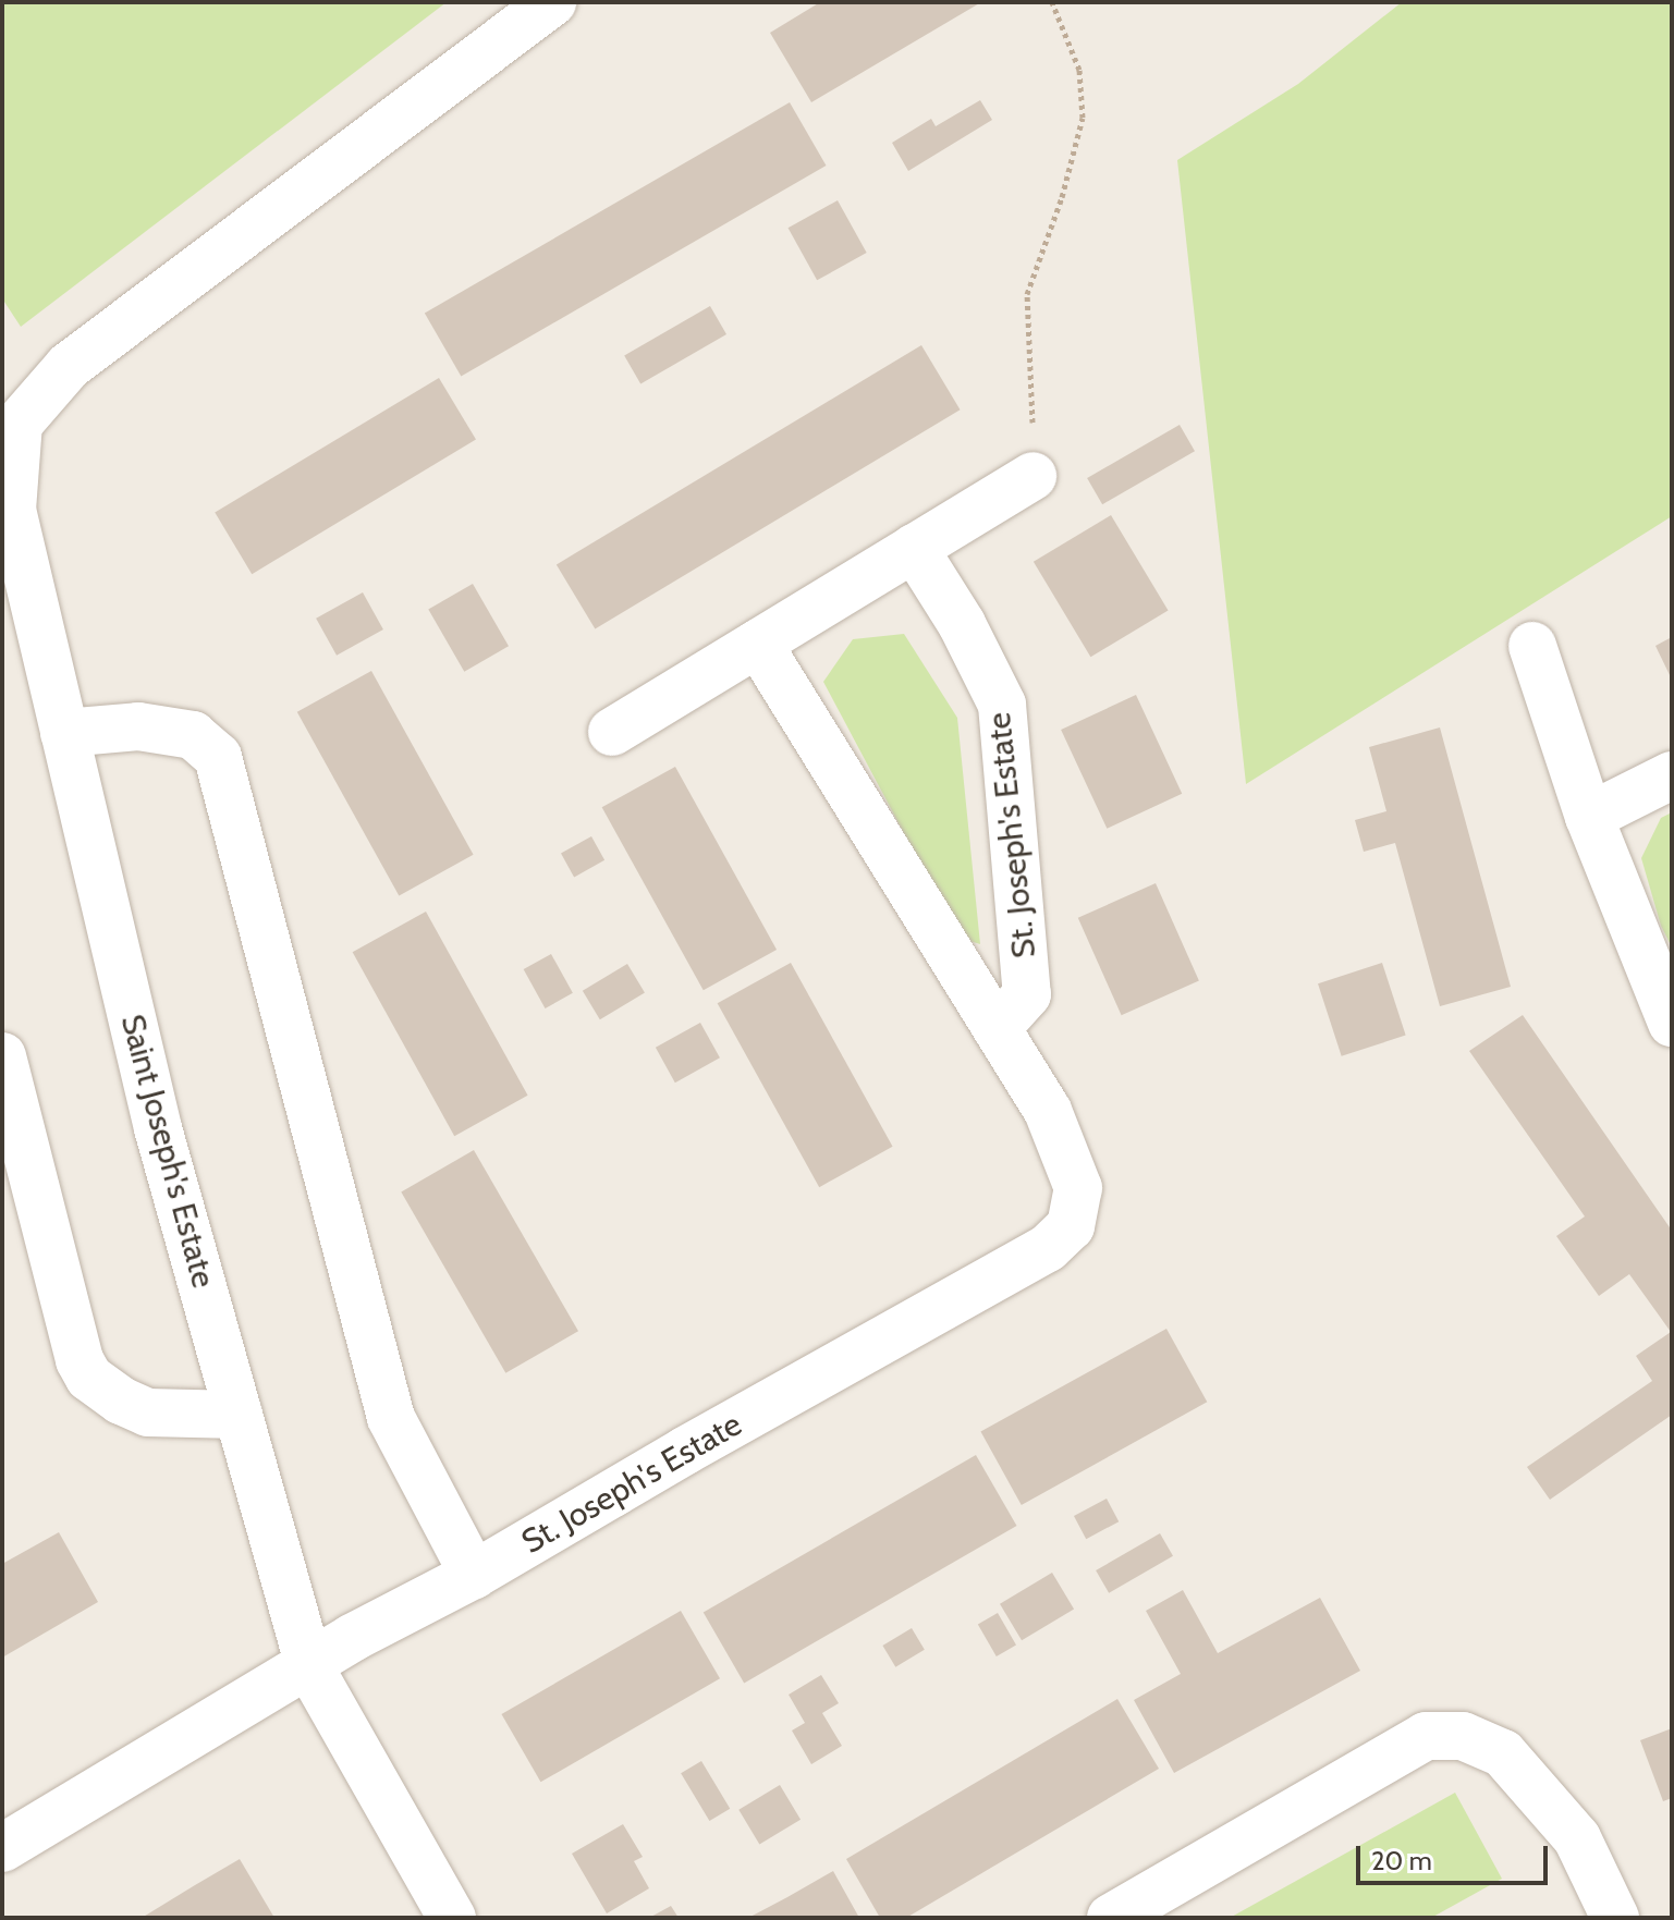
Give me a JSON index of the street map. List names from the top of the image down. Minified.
{"streets":{"street":["St. Joseph's Estate","Saint Joseph's Estate"]},"crossings":[["St. Joseph's Estate","Saint Joseph's Estate"]],"scale_bar":"20 m"}
